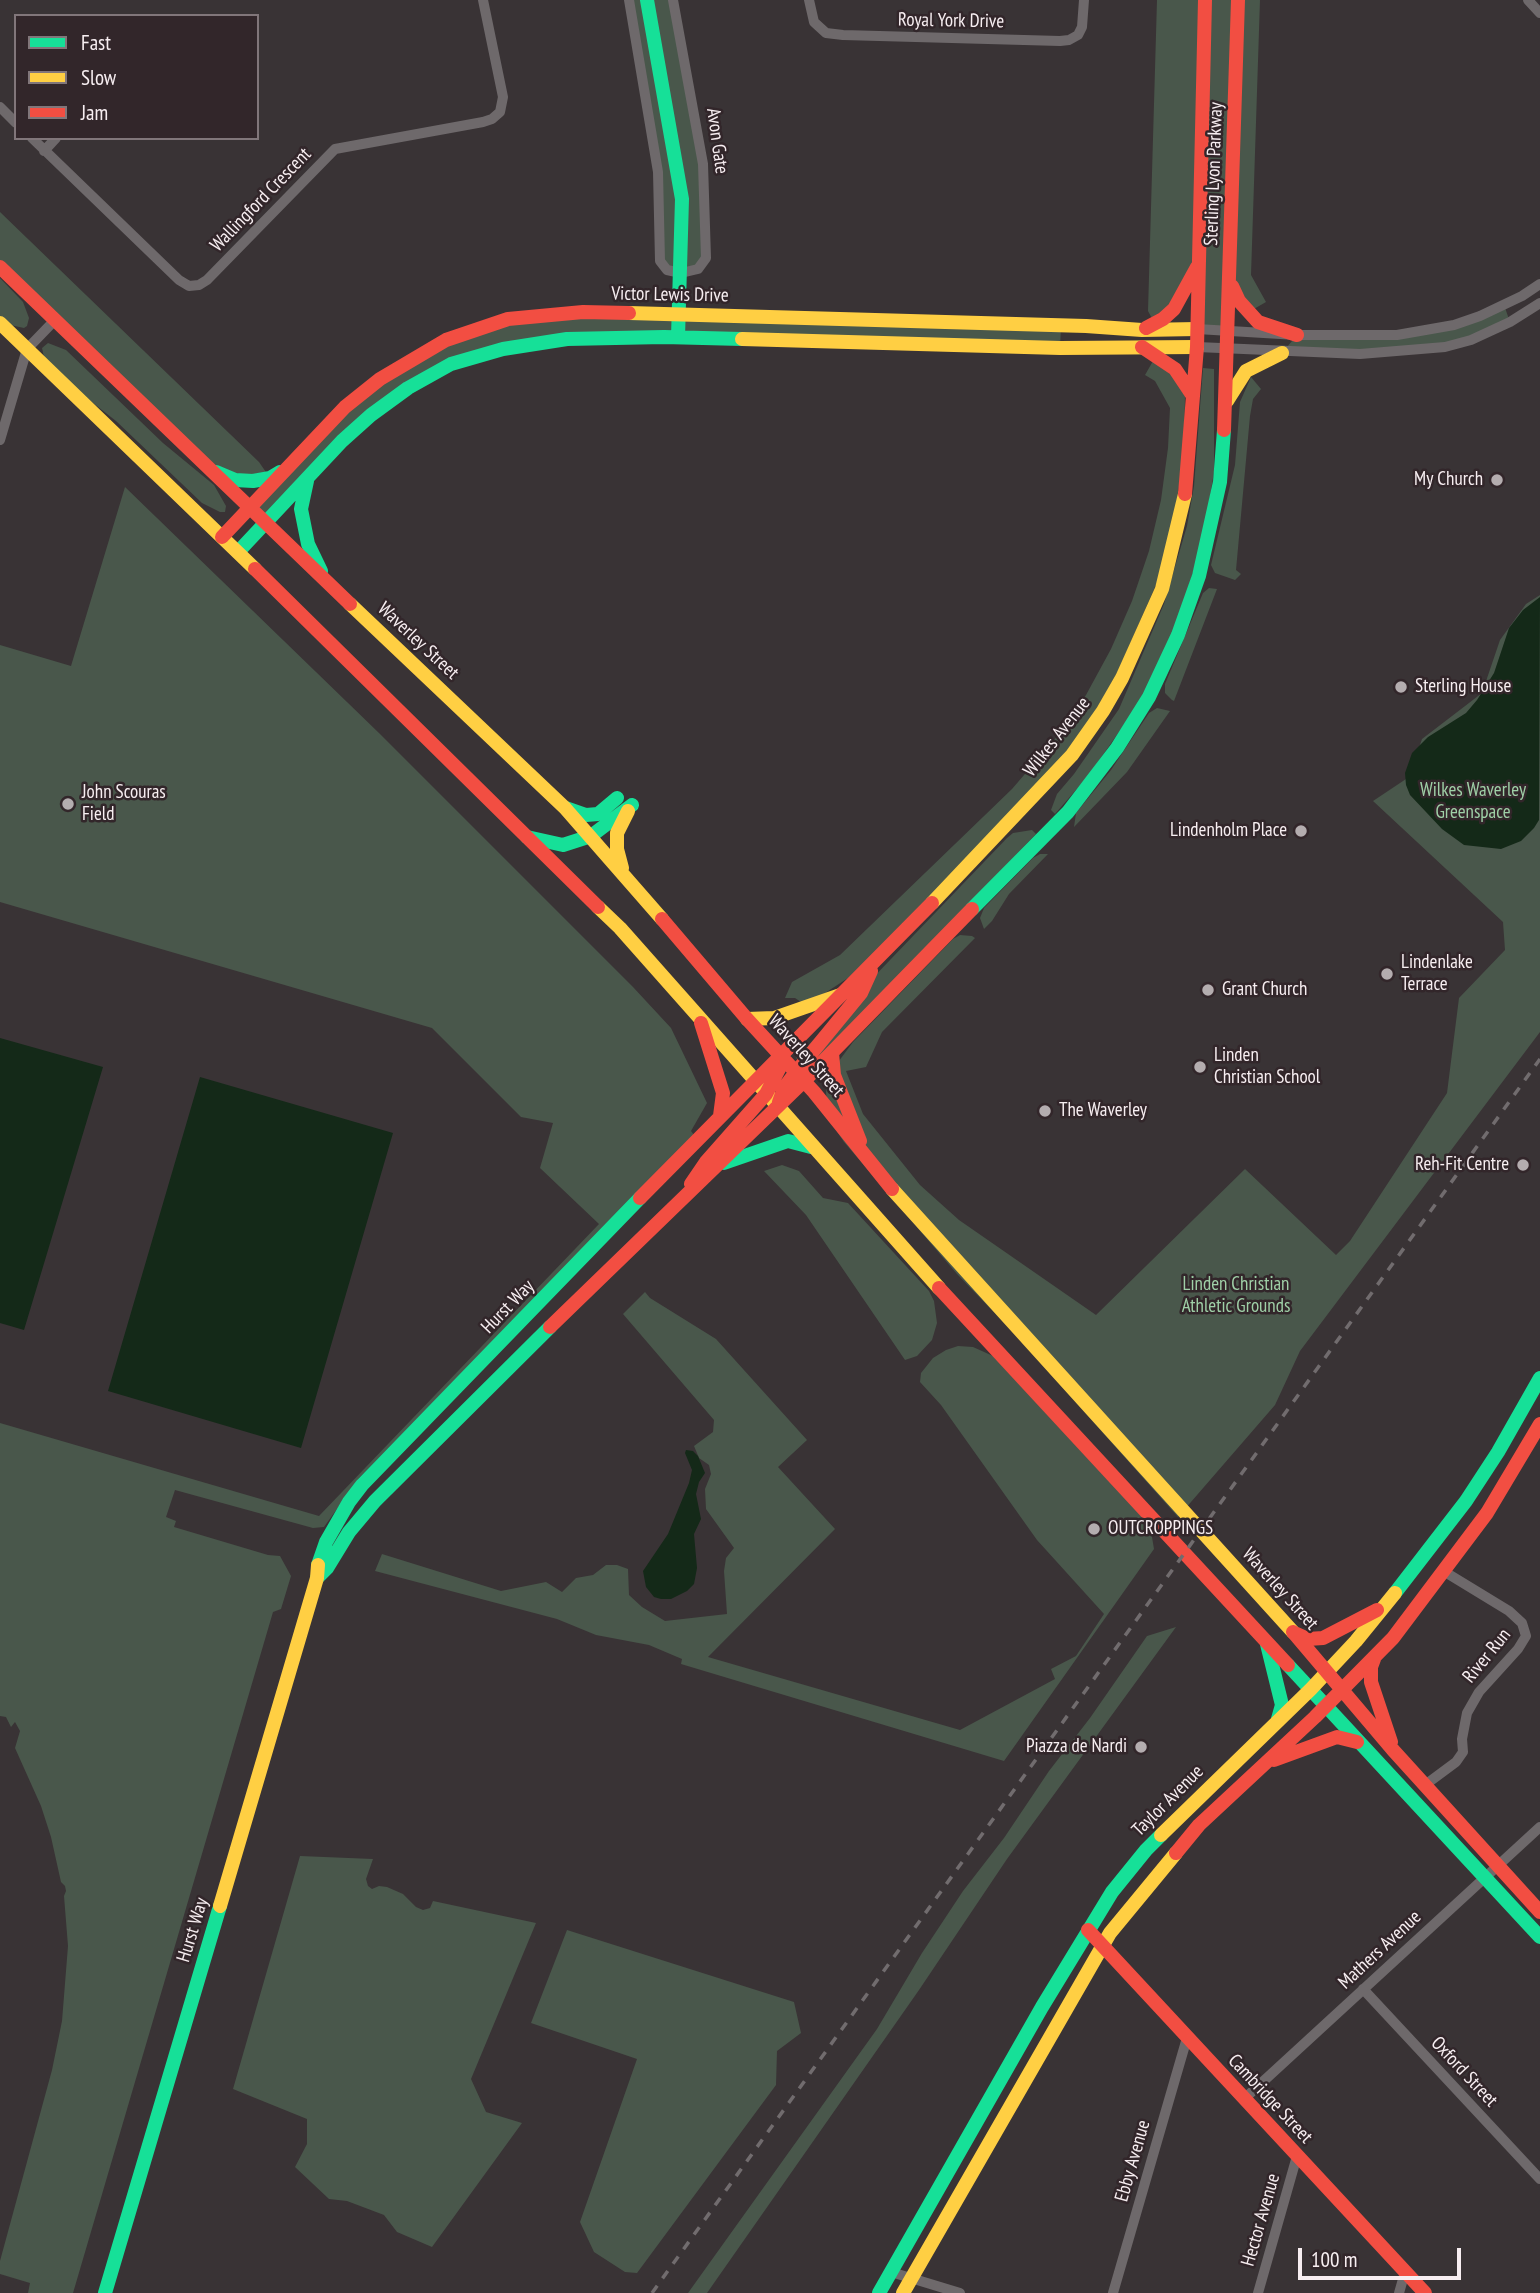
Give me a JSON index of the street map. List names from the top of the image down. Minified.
{"streets":{"main road":["Sterling Lyon Parkway","Victor Lewis Drive","Waverley Street","Wilkes Avenue","Hurst Way","Taylor Avenue","Cambridge Street"],"street":["Royal York Drive","Avon Gate","Wallingford Crescent","River Run","Mathers Avenue","Oxford Street","Ebby Avenue","Hector Avenue"]},"crossings":[["Sterling Lyon Parkway","Victor Lewis Drive"],["Sterling Lyon Parkway","Wilkes Avenue"],["Victor Lewis Drive","Waverley Street"],["Waverley Street","Wilkes Avenue"],["Waverley Street","River Run"],["Waverley Street","Taylor Avenue"],["Waverley Street","Mathers Avenue"],["Wilkes Avenue","Hurst Way"],["River Run","Taylor Avenue"],["Taylor Avenue","Cambridge Street"],["Mathers Avenue","Oxford Street"],["Mathers Avenue","Cambridge Street"],["Cambridge Street","Ebby Avenue"],["Cambridge Street","Hector Avenue"]],"parks":["Wilkes Waverley Greenspace","Linden Christian Athletic Grounds"],"places":["My Church","Sterling House","John Scouras Field","Lindenholm Place","Lindenlake Terrace","Grant Church","Linden Christian School","The Waverley","Reh-Fit Centre","OUTCROPPINGS","Piazza de Nardi"],"legend":["Fast","Slow","Jam"],"scale_bar":"100 m"}
